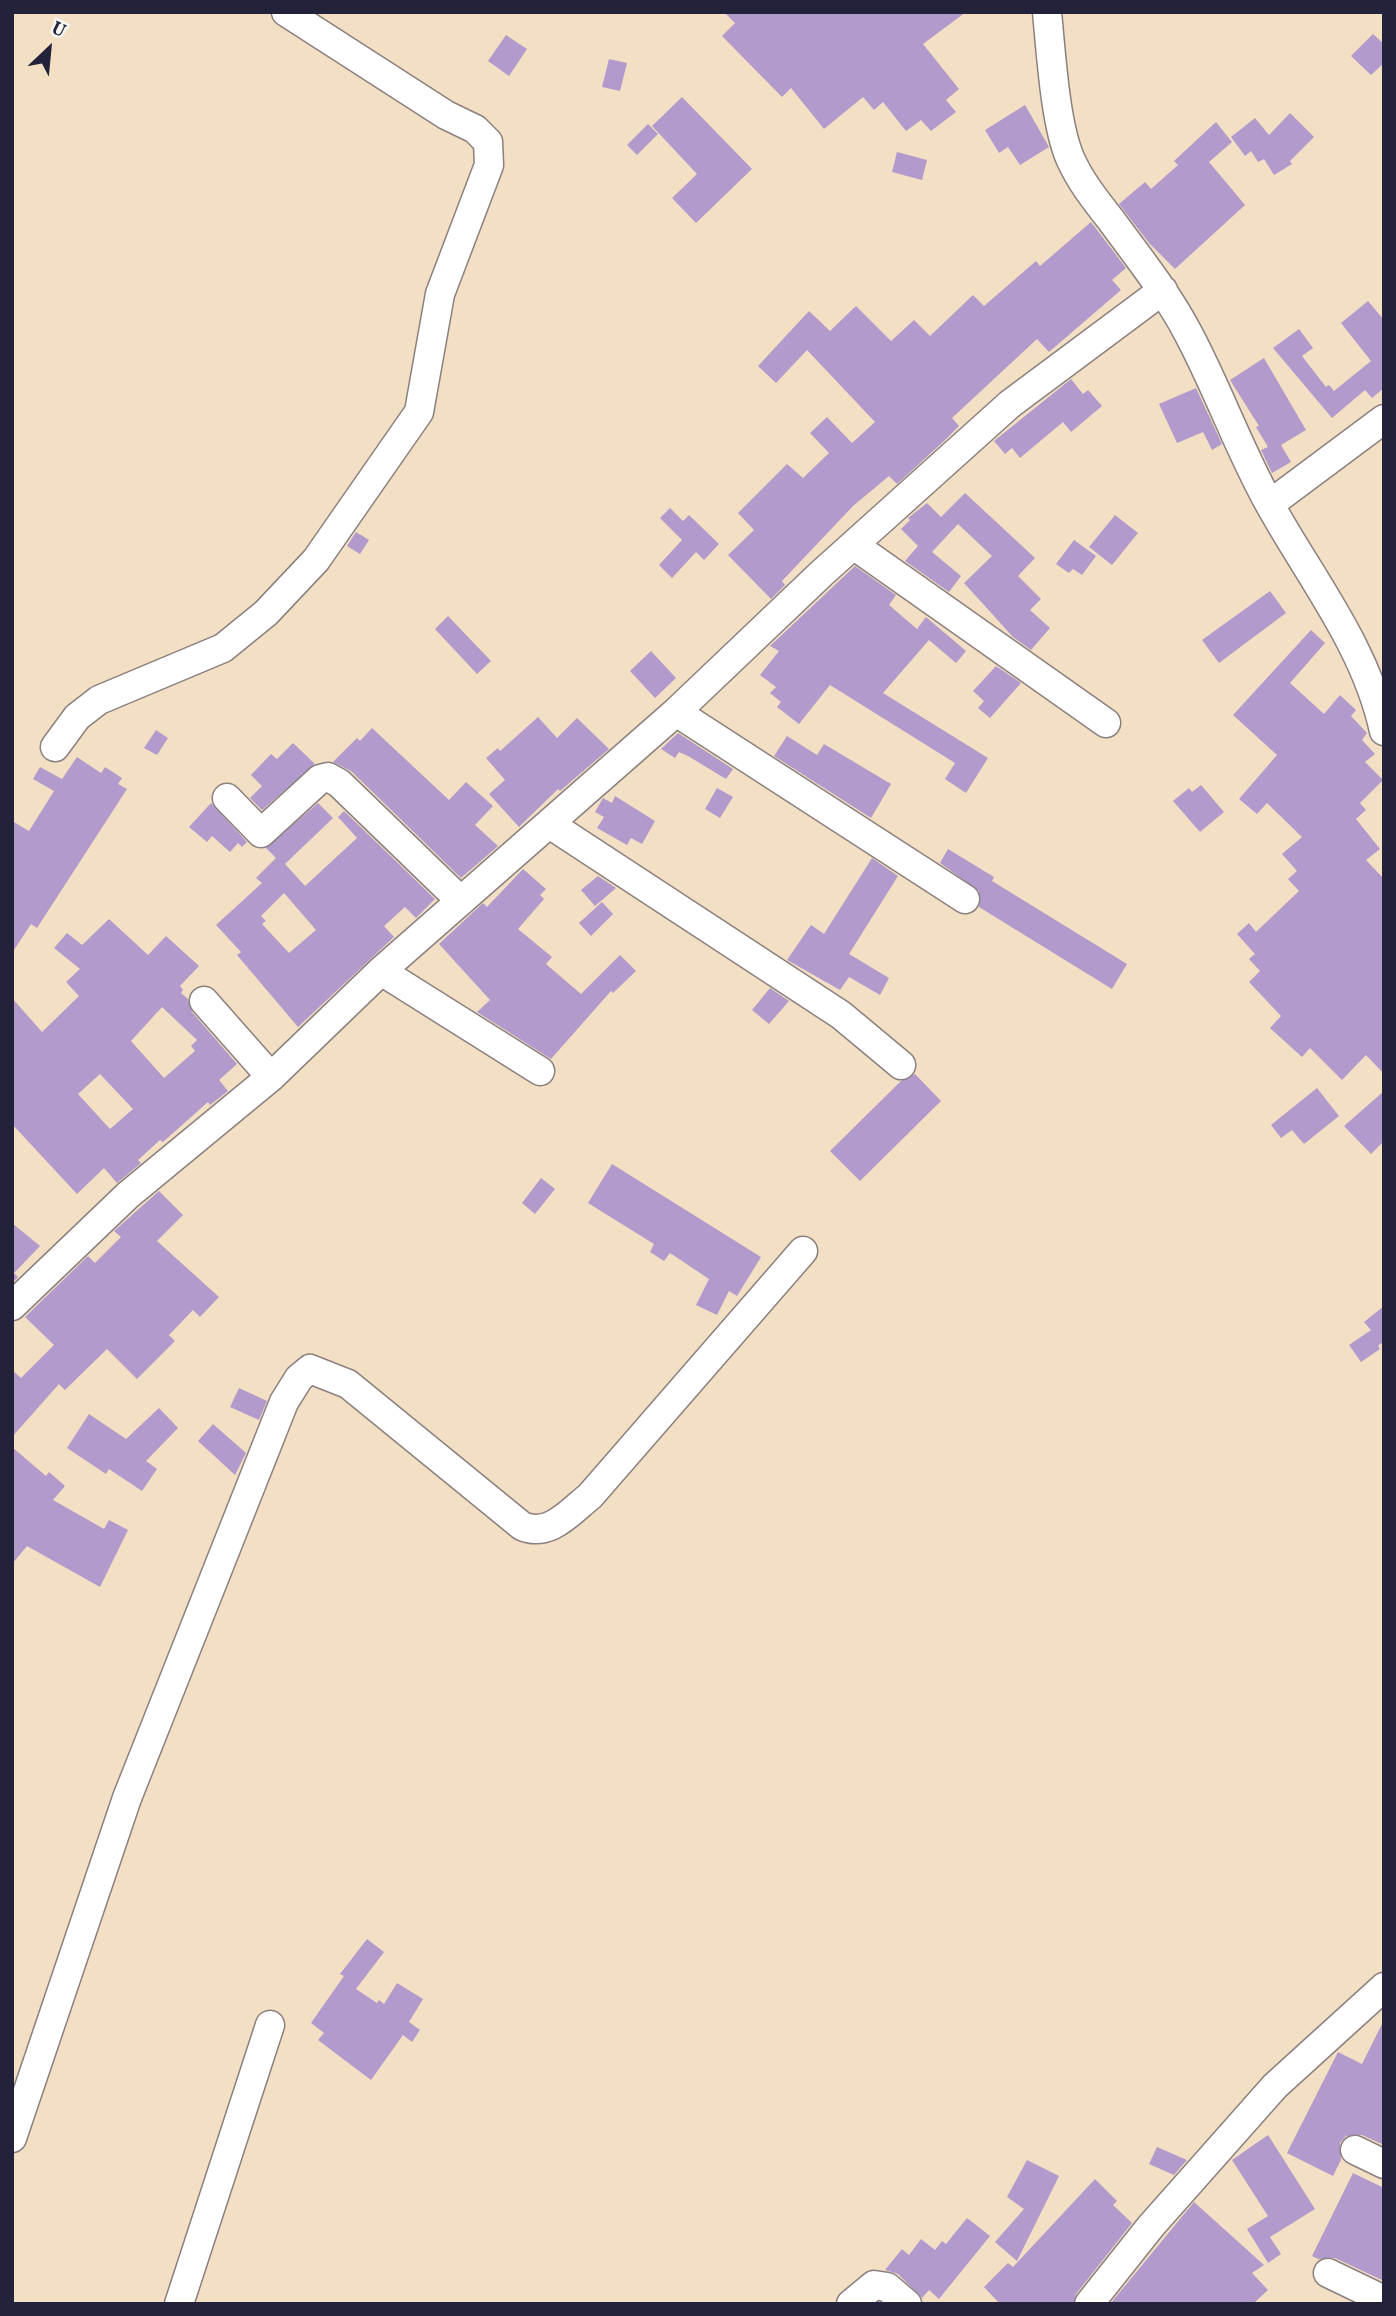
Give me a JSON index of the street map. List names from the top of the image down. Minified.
{"north":"top right"}
